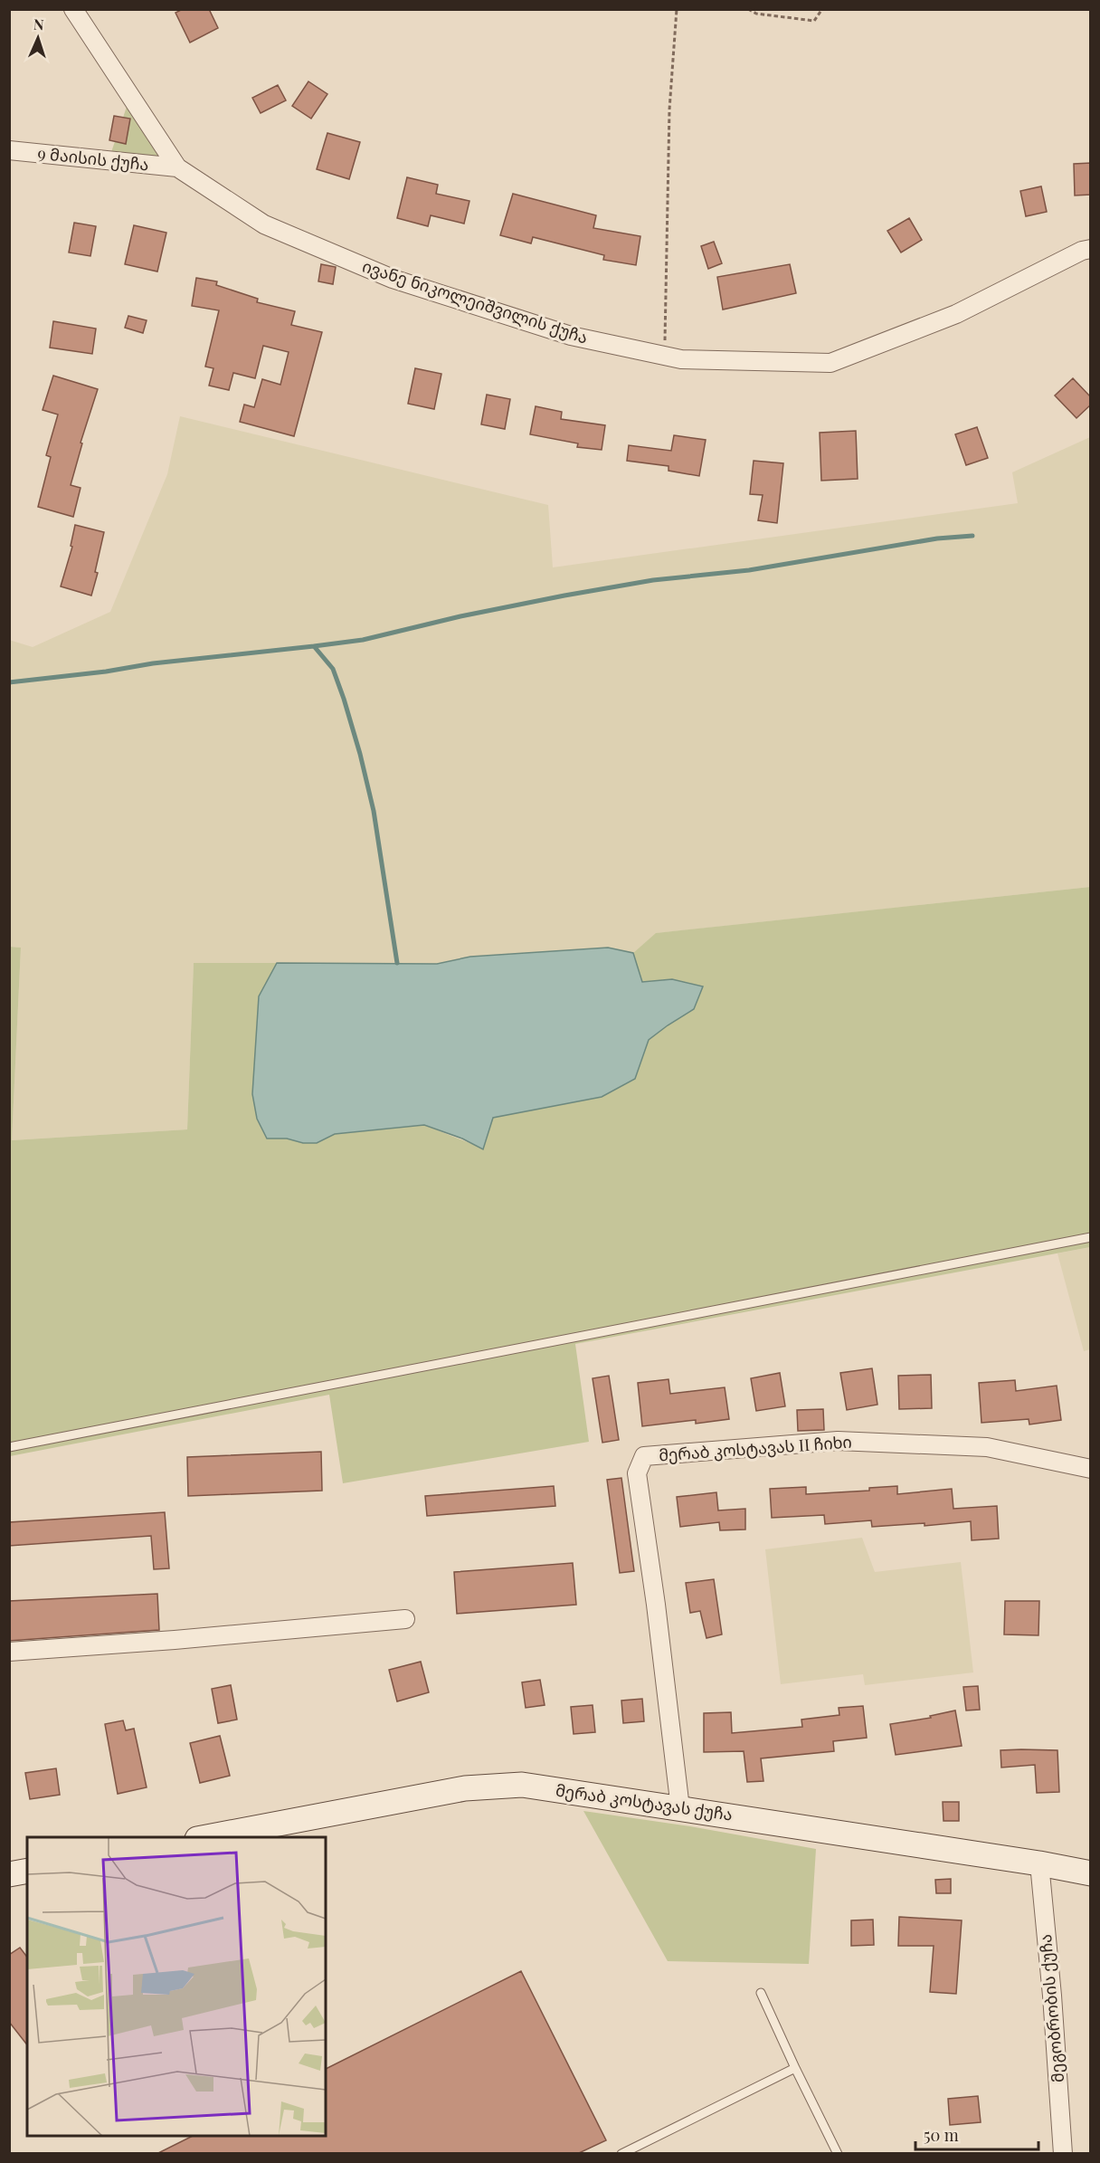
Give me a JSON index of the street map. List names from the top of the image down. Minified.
{"streets":{"main road":["მერაბ კოსტავას ქუჩა"],"street":["9 მაისის ქუჩა","ივანე ნიკოლეიშვილის ქუჩა","მერაბ კოსტავას II ჩიხი","მეგობრობის ქუჩა"]},"crossings":[["9 მაისის ქუჩა","ივანე ნიკოლეიშვილის ქუჩა"],["მერაბ კოსტავას II ჩიხი","მერაბ კოსტავას ქუჩა"],["მერაბ კოსტავას ქუჩა","მეგობრობის ქუჩა"]],"scale_bar":"50 m","north":"top"}
